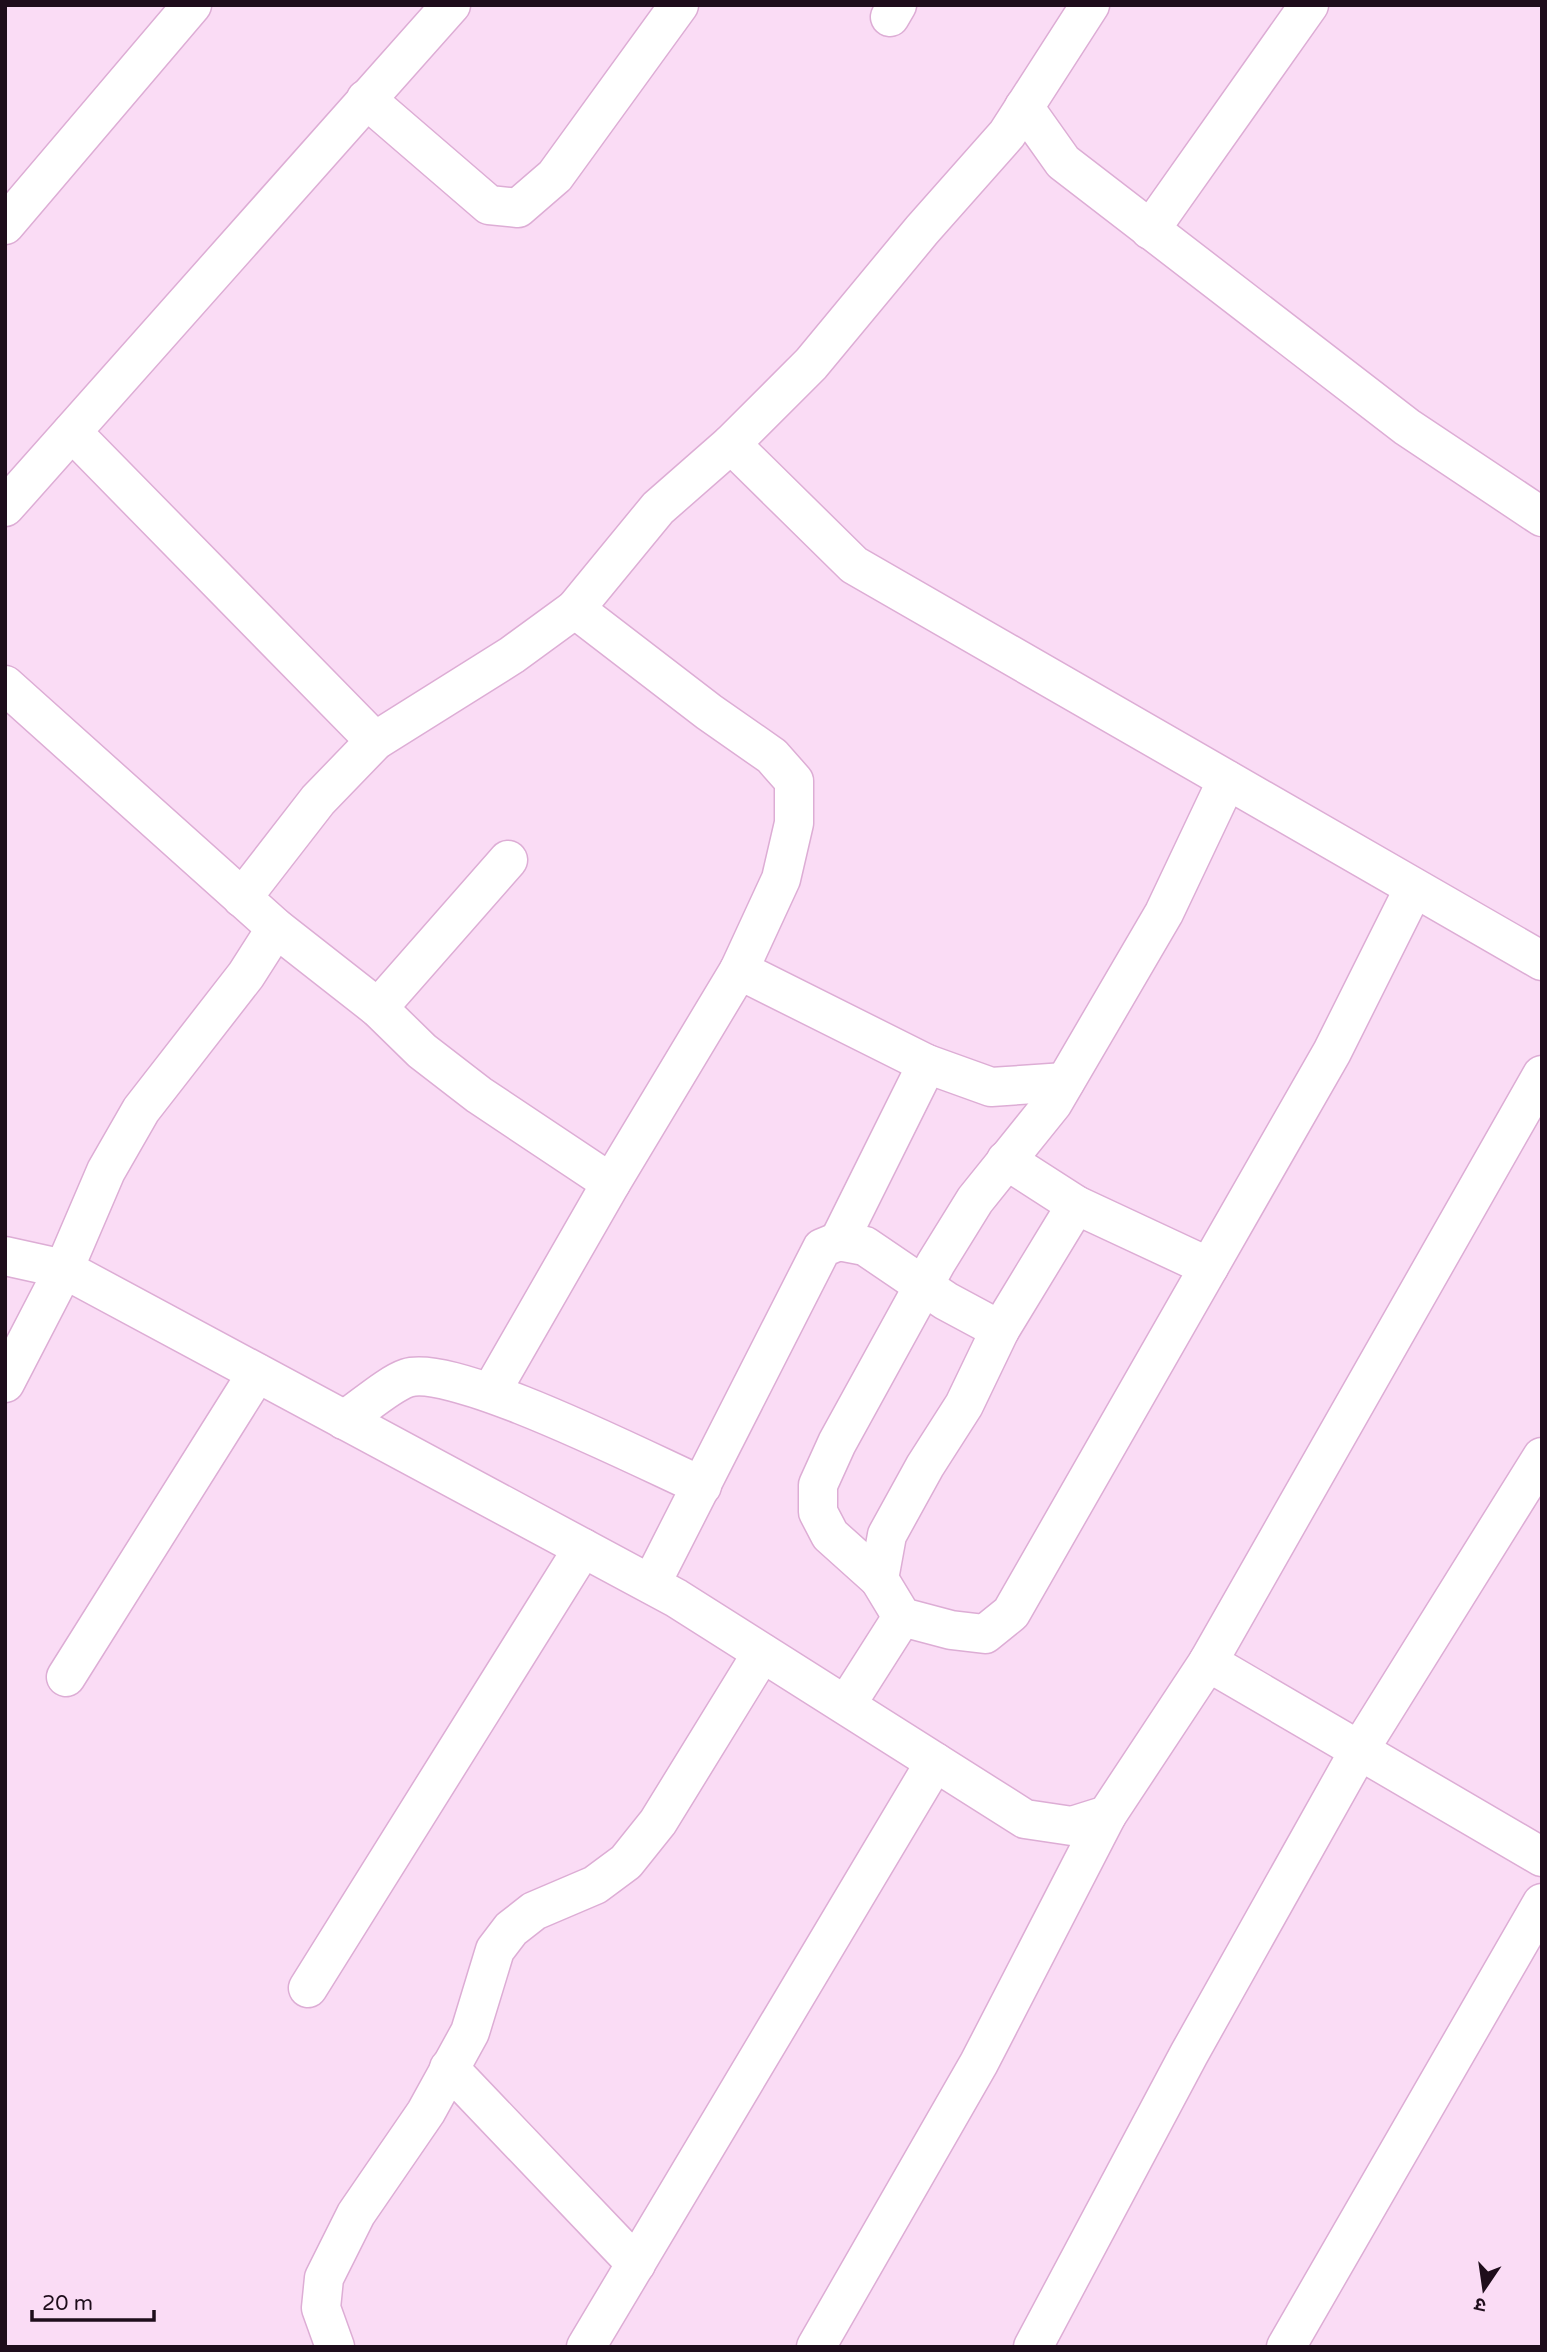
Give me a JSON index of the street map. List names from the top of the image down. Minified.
{"scale_bar":"20 m","north":"bottom"}
